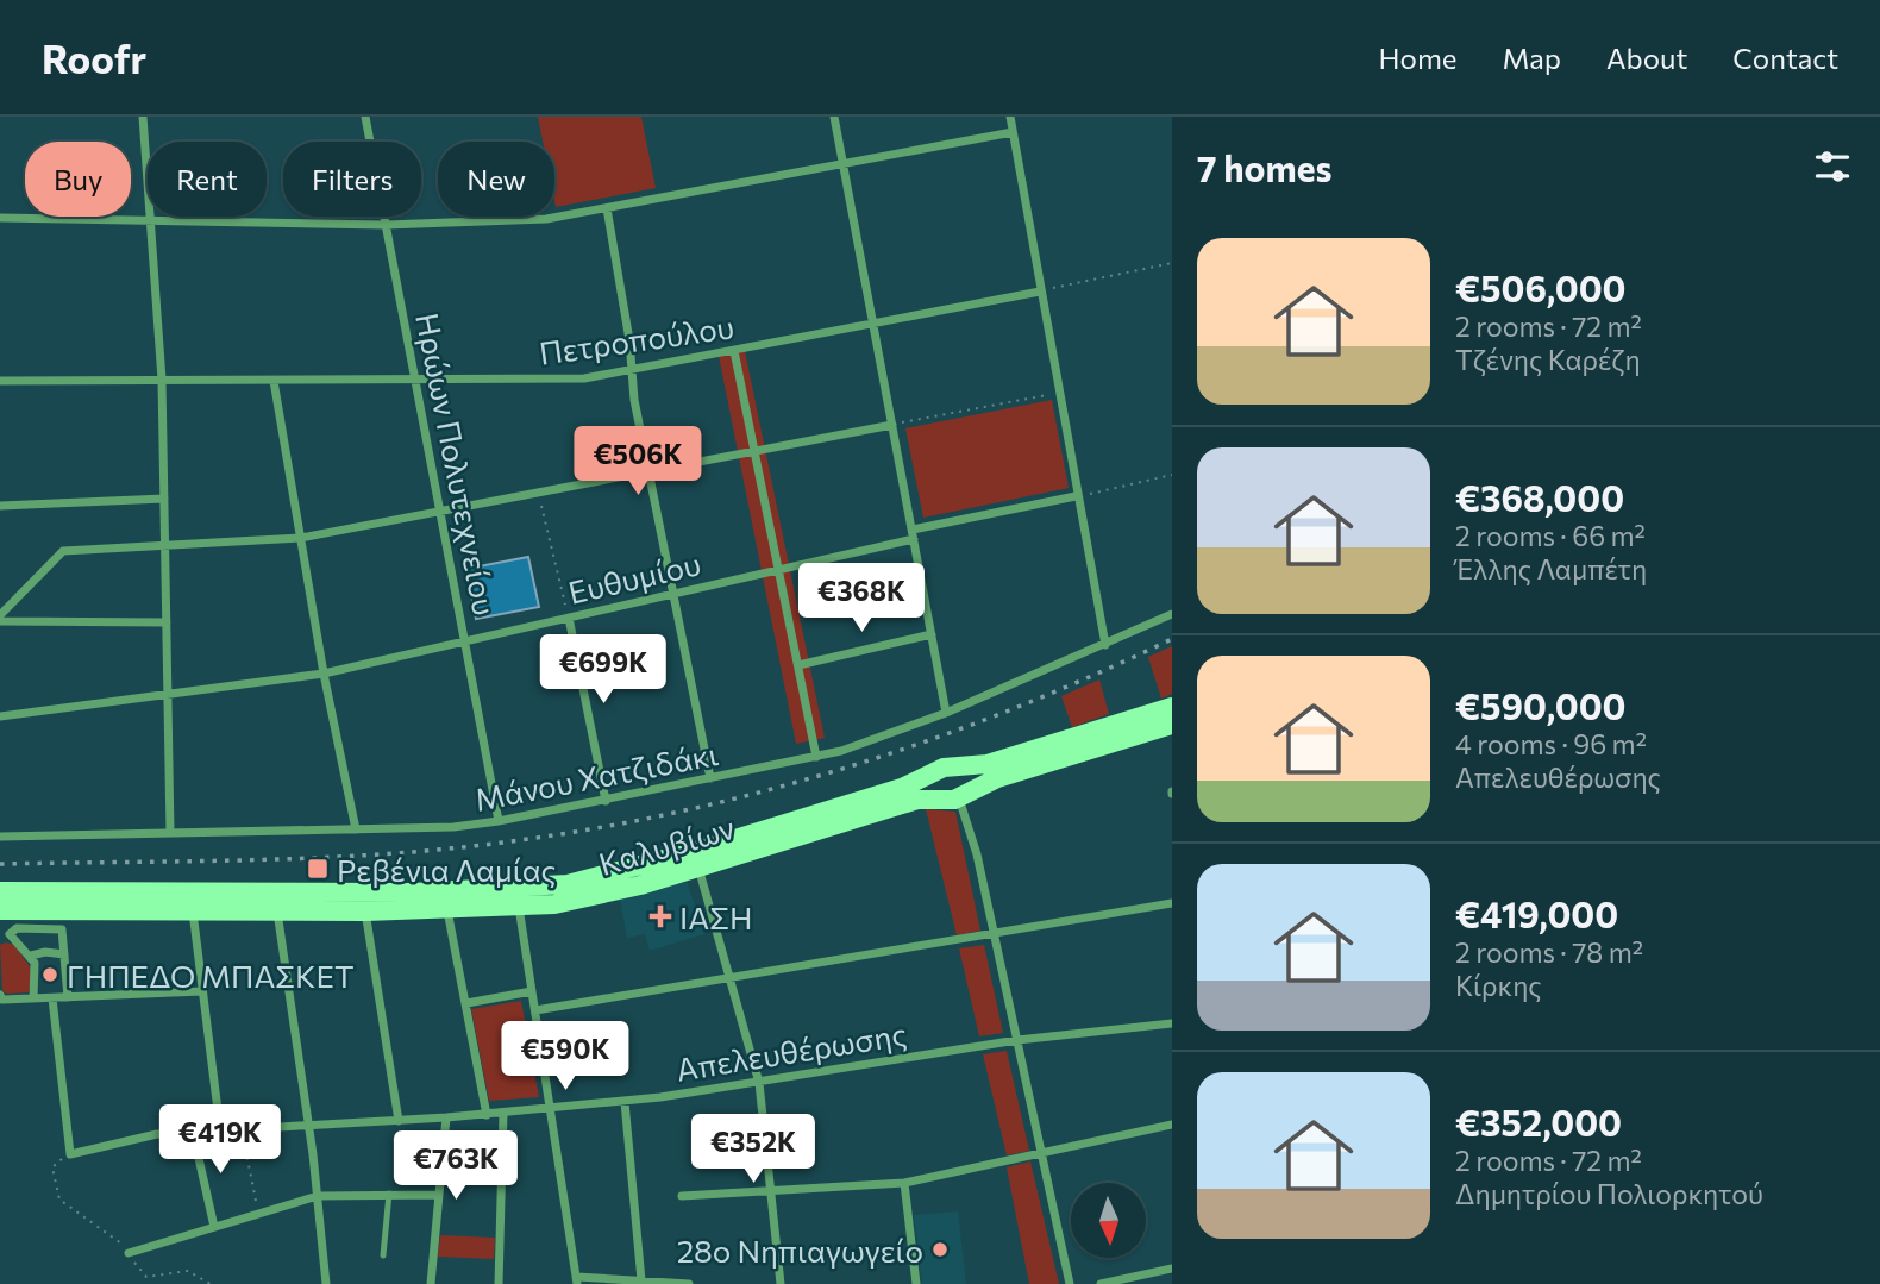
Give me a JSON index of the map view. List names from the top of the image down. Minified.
{"streets":{"main road":["Καλυβίων"],"street":["Πετροπούλου","Ηρώων Πολυτεχνείου","Ευθυμίου","Μάνου Χατζιδάκι","Απελευθέρωσης"]},"crossings":[["Πετροπούλου","Ηρώων Πολυτεχνείου"],["Ηρώων Πολυτεχνείου","Ευθυμίου"],["Ηρώων Πολυτεχνείου","Μάνου Χατζιδάκι"]],"places":{"transit":["Ρεβένια Λαμίας"],"health":["ΙΑΣΗ"],"other":["ΓΗΠΕΔΟ ΜΠΑΣΚΕΤ","28ο Νηπιαγωγείο"]},"north":"bottom","page":{"header":"Roofr","nav":["Home","Map","About","Contact"],"heading":"7 homes","chip":["Buy","Rent","Filters","New"],"list":[{"name":"€506,000","note":"2 rooms · 72 m² · Τζένης Καρέζη"},{"name":"€368,000","note":"2 rooms · 66 m² · Έλλης Λαμπέτη"},{"name":"€590,000","note":"4 rooms · 96 m² · Απελευθέρωσης"},{"name":"€419,000","note":"2 rooms · 78 m² · Κίρκης"},{"name":"€352,000","note":"2 rooms · 72 m² · Δημητρίου Πολιορκητού"}],"price":["€506K","€368K","€699K","€590K","€419K","€352K","€763K"]}}
